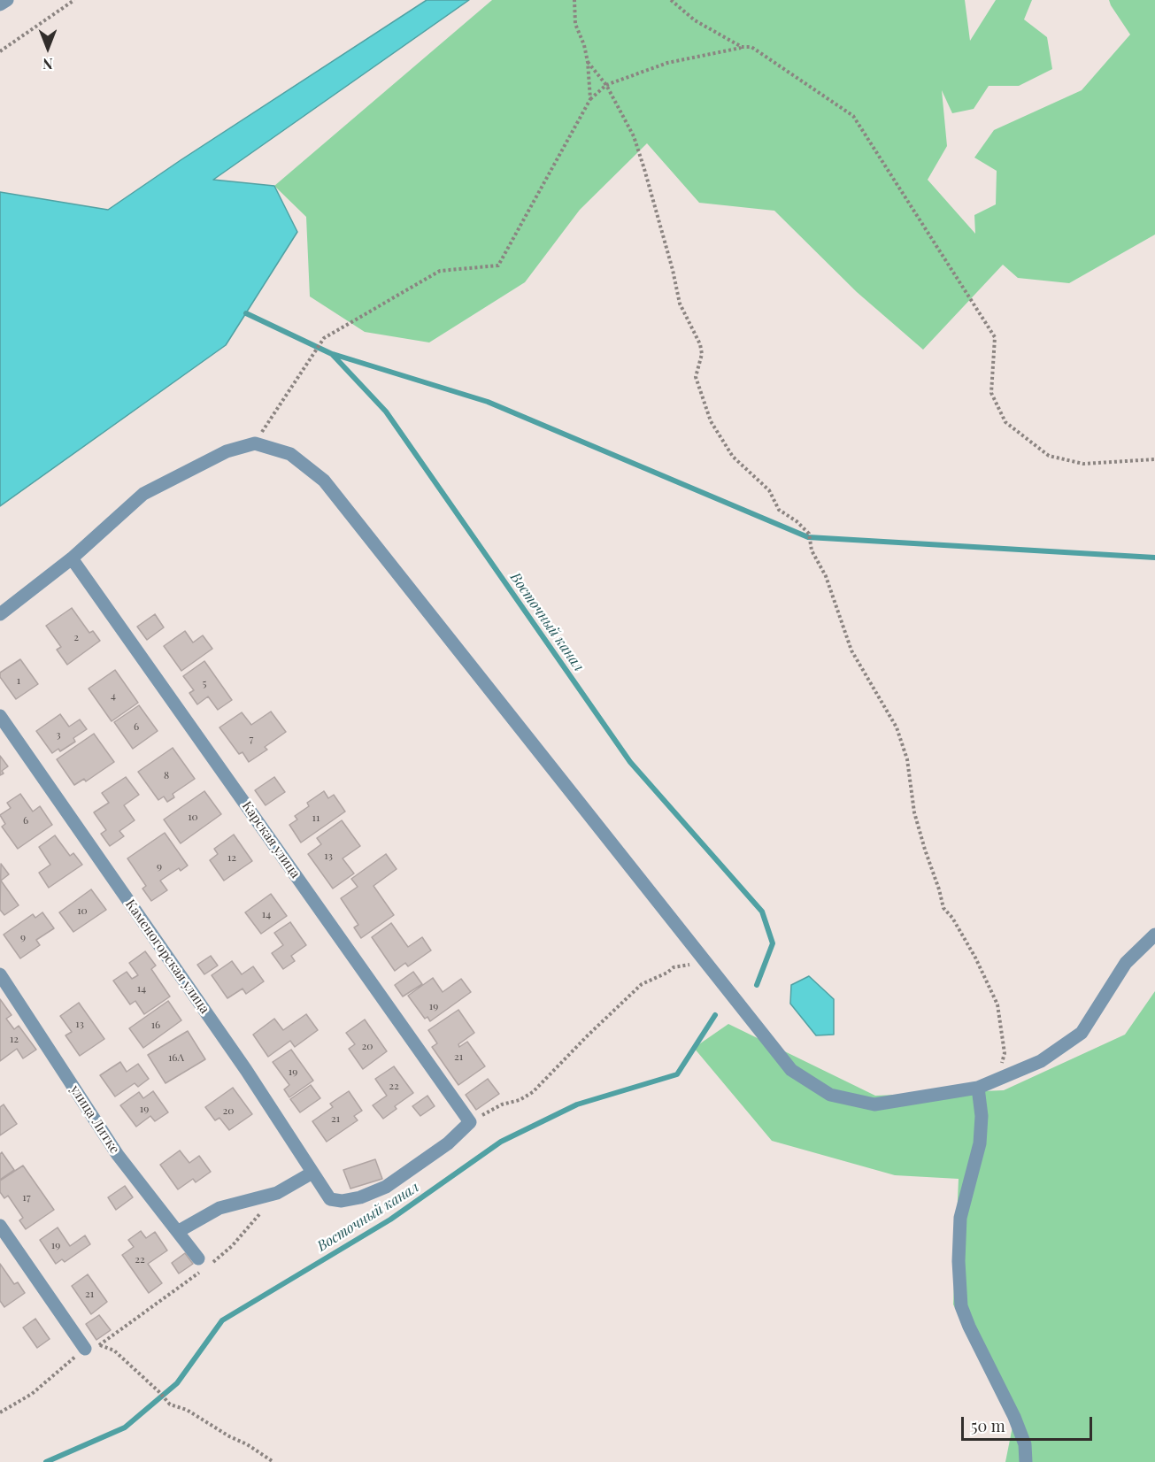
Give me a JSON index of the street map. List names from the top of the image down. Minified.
{"streets":{"street":["Карская улица","Каменогорская улица","улица Литке"]},"crossings":[["Карская улица","Каменогорская улица"]],"water":["Восточный канал"],"house_numbers":["2","1","5","4","6","3","7","8","10","11","6","13","12","9","10","14","9","14","19","13","16","12","20","21","16А","19","22","19","20","21","17","19","22","21"],"scale_bar":"50 m","north":"bottom"}
